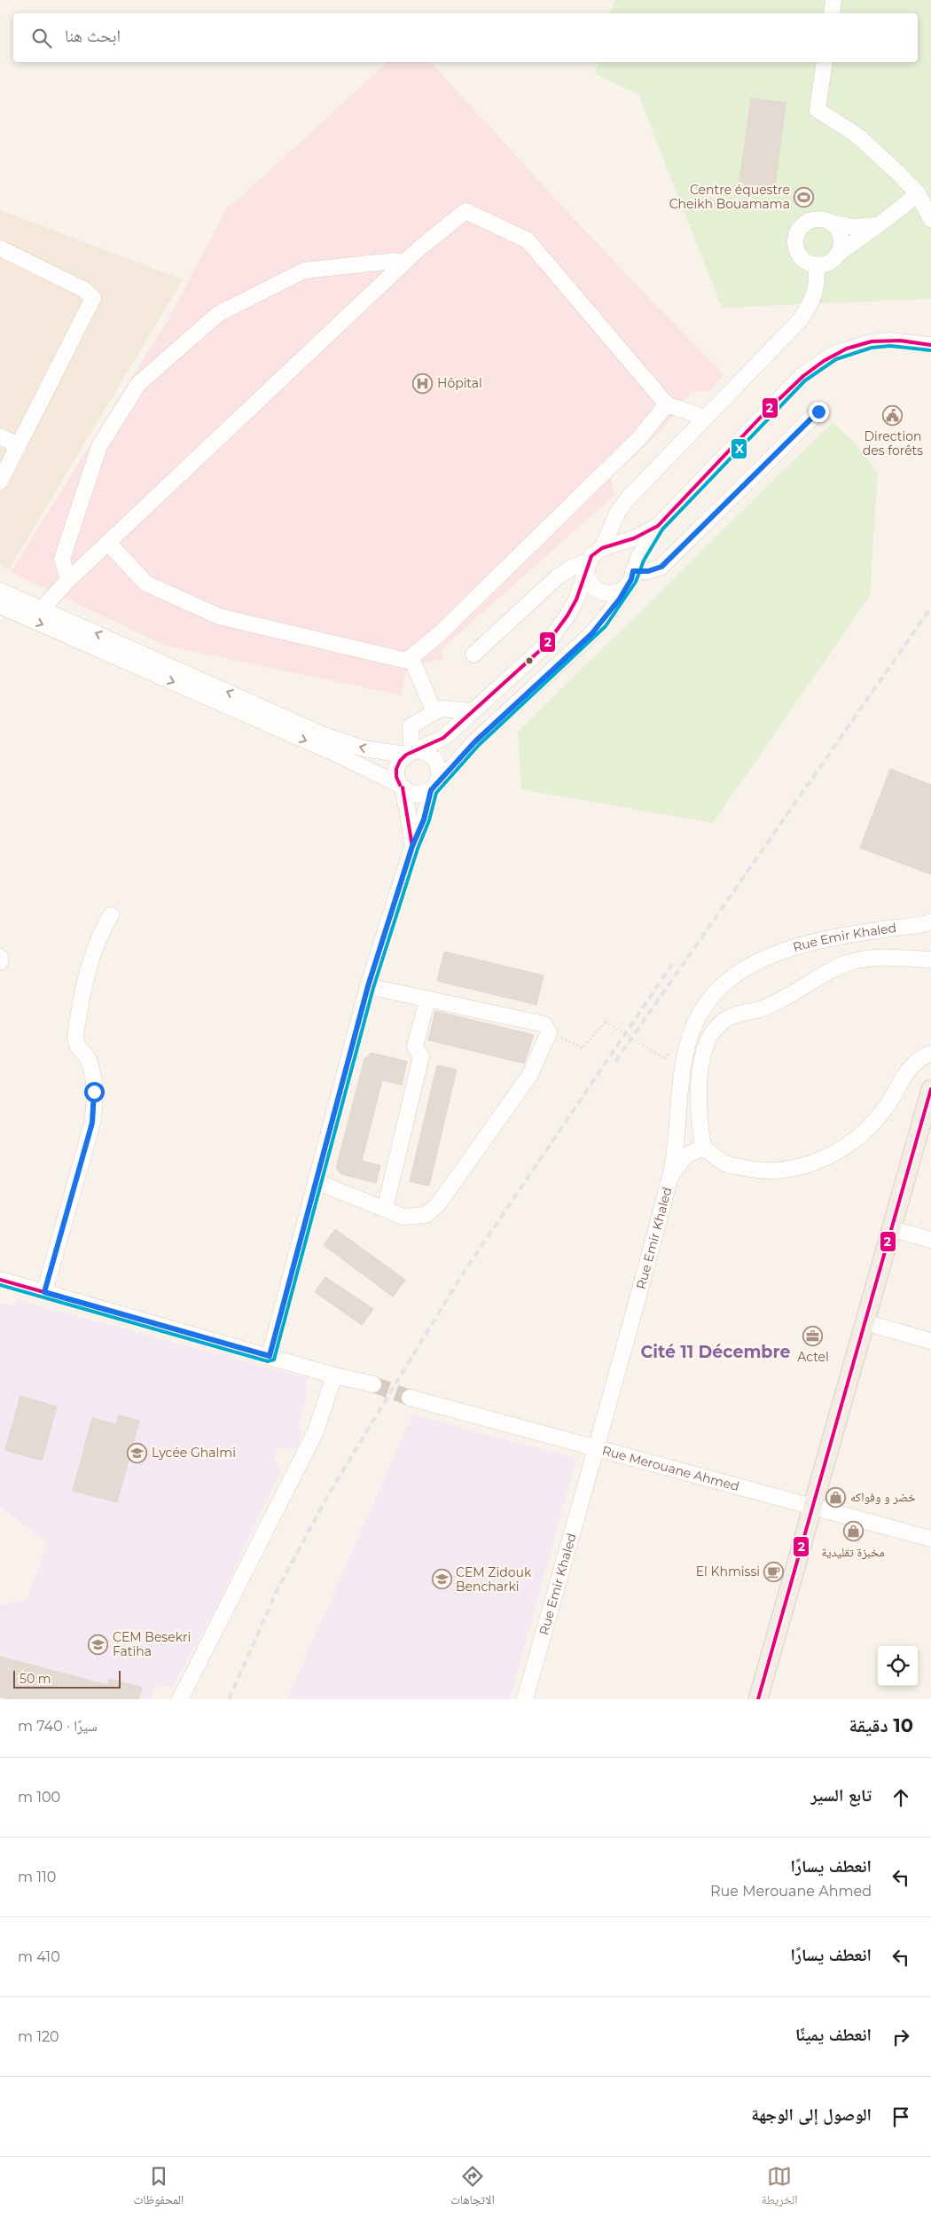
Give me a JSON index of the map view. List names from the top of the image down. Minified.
{"streets":{"street":["Rue Emir Khaled","Rue Merouane Ahmed"]},"crossings":[["Rue Emir Khaled","Rue Merouane Ahmed"]],"districts":["Cité 11 Décembre"],"places":{"sports":["Centre équestre Cheikh Bouamama"],"hospital":["Hôpital"],"public building":["Direction des forêts"],"office":["Actel"],"school or university":["Lycée Ghalmi","CEM Zidouk Bencharki","CEM Besekri Fatiha"],"shop":["خضر و وفواكه","مخبزة تقليدية"],"cafe":["El Khmissi"]},"lines":["transit line 2","transit line X"],"scale_bar":"50 m","page":{"search":"ابحث هنا","scale":"50 m","heading":["10 دقيقة","سيرًا · 740 m"],"list":[["تابع السير","100 m"],["انعطف يسارًا","Rue Merouane Ahmed","110 m"],["انعطف يسارًا","410 m"],["انعطف يمينًا","120 m"],"الوصول إلى الوجهة"],"nav":["الخريطة","الاتجاهات","المحفوظات"]}}
